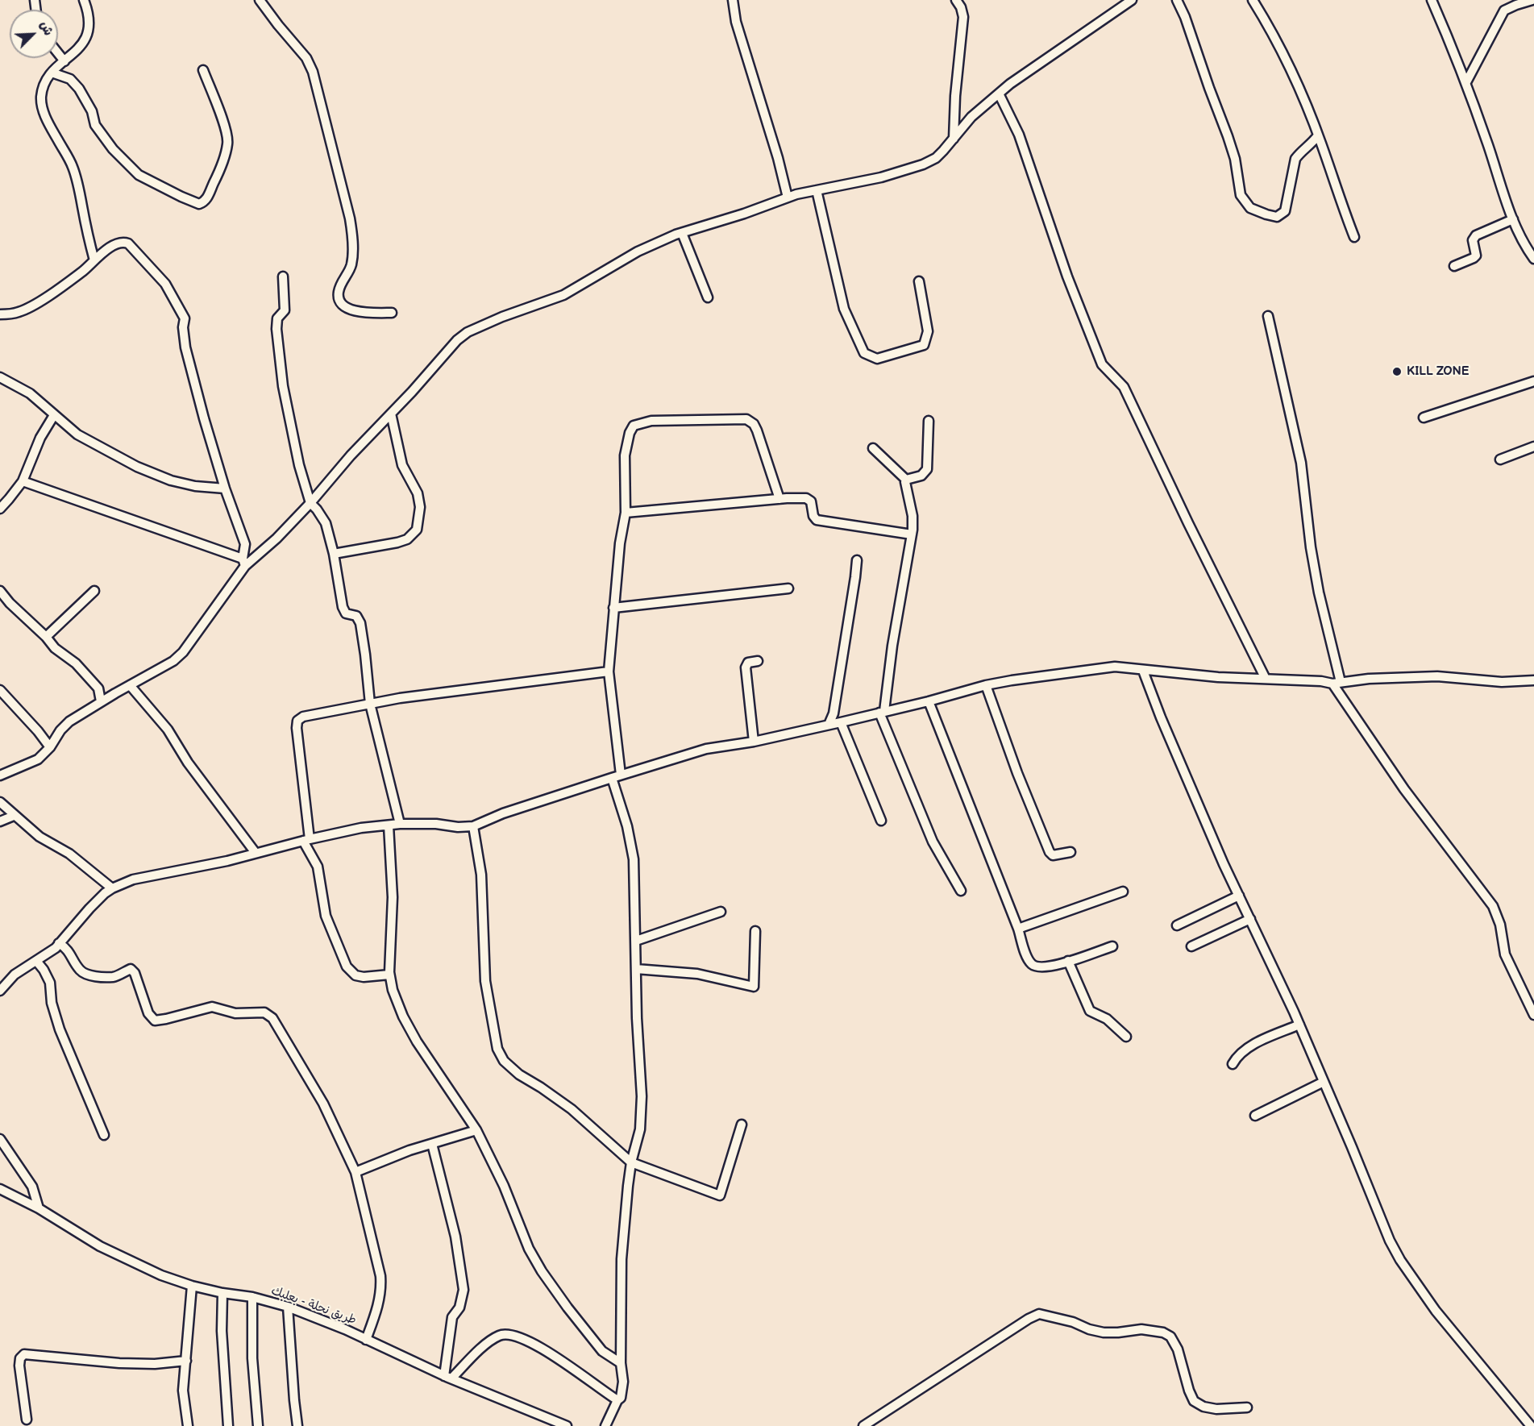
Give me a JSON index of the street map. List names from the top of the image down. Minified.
{"streets":{"street":["طريق نحلة - بعلبك"]},"places":["KILL ZONE"],"north":"top right"}
